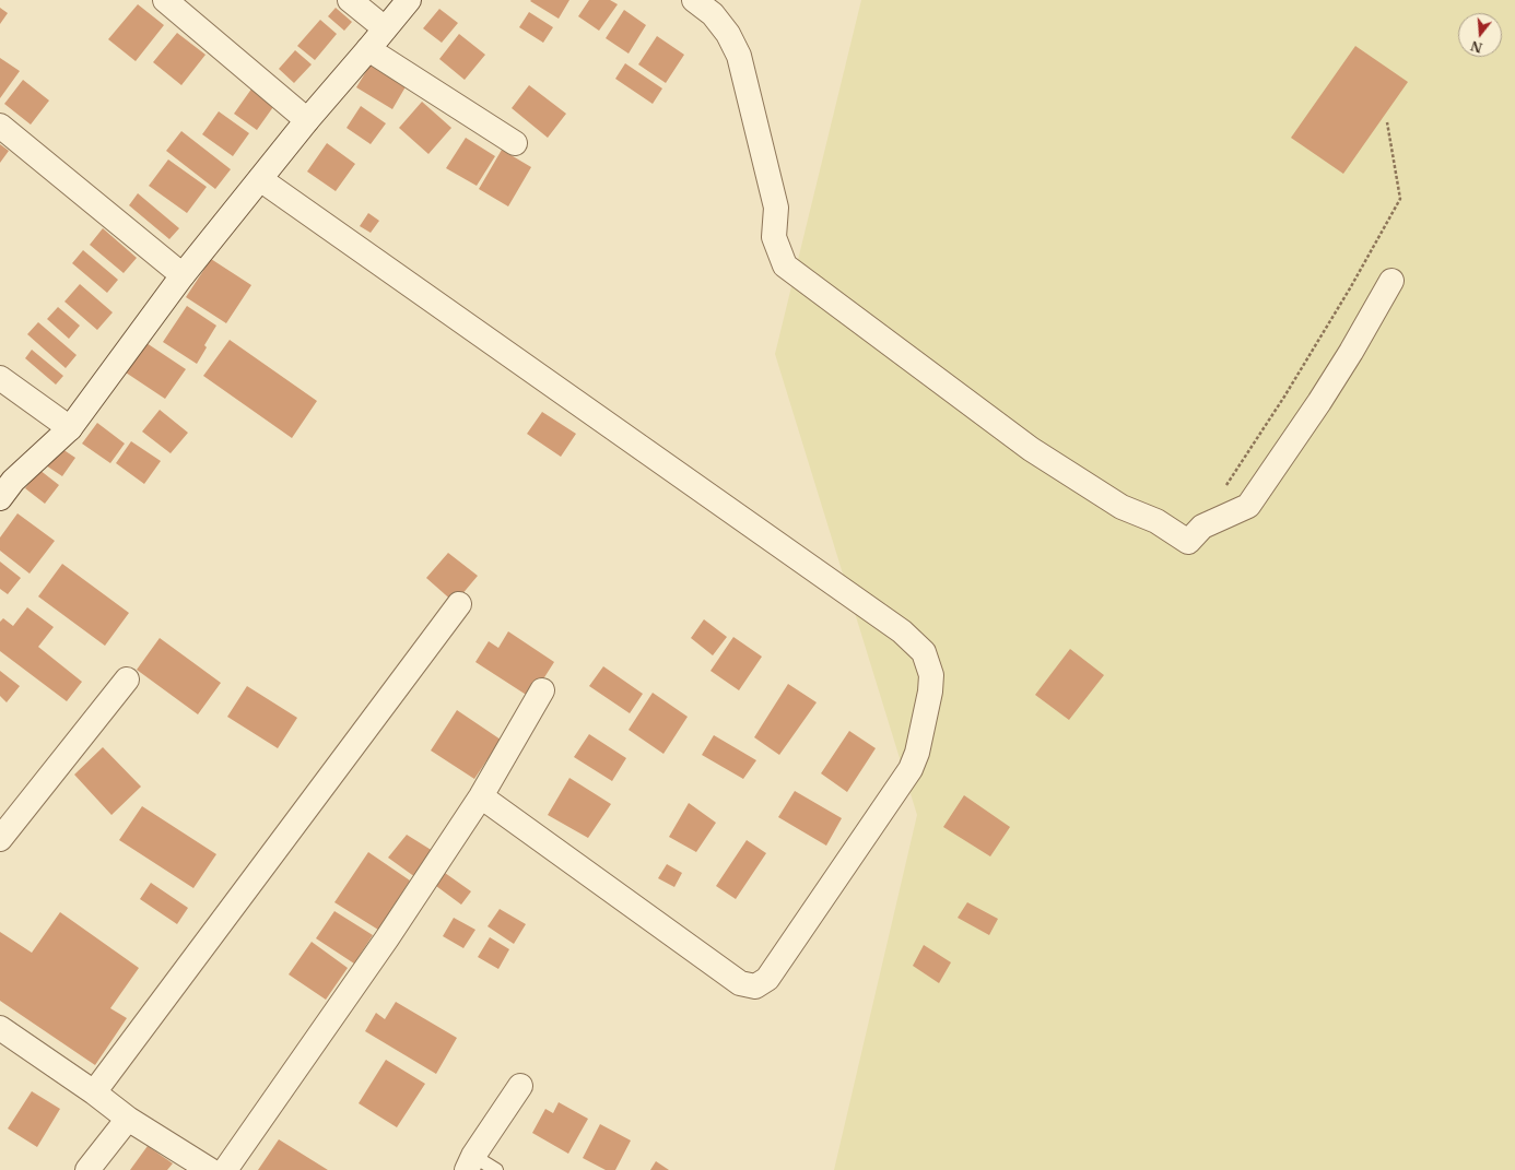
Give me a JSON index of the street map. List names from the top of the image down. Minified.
{"north":"bottom"}
